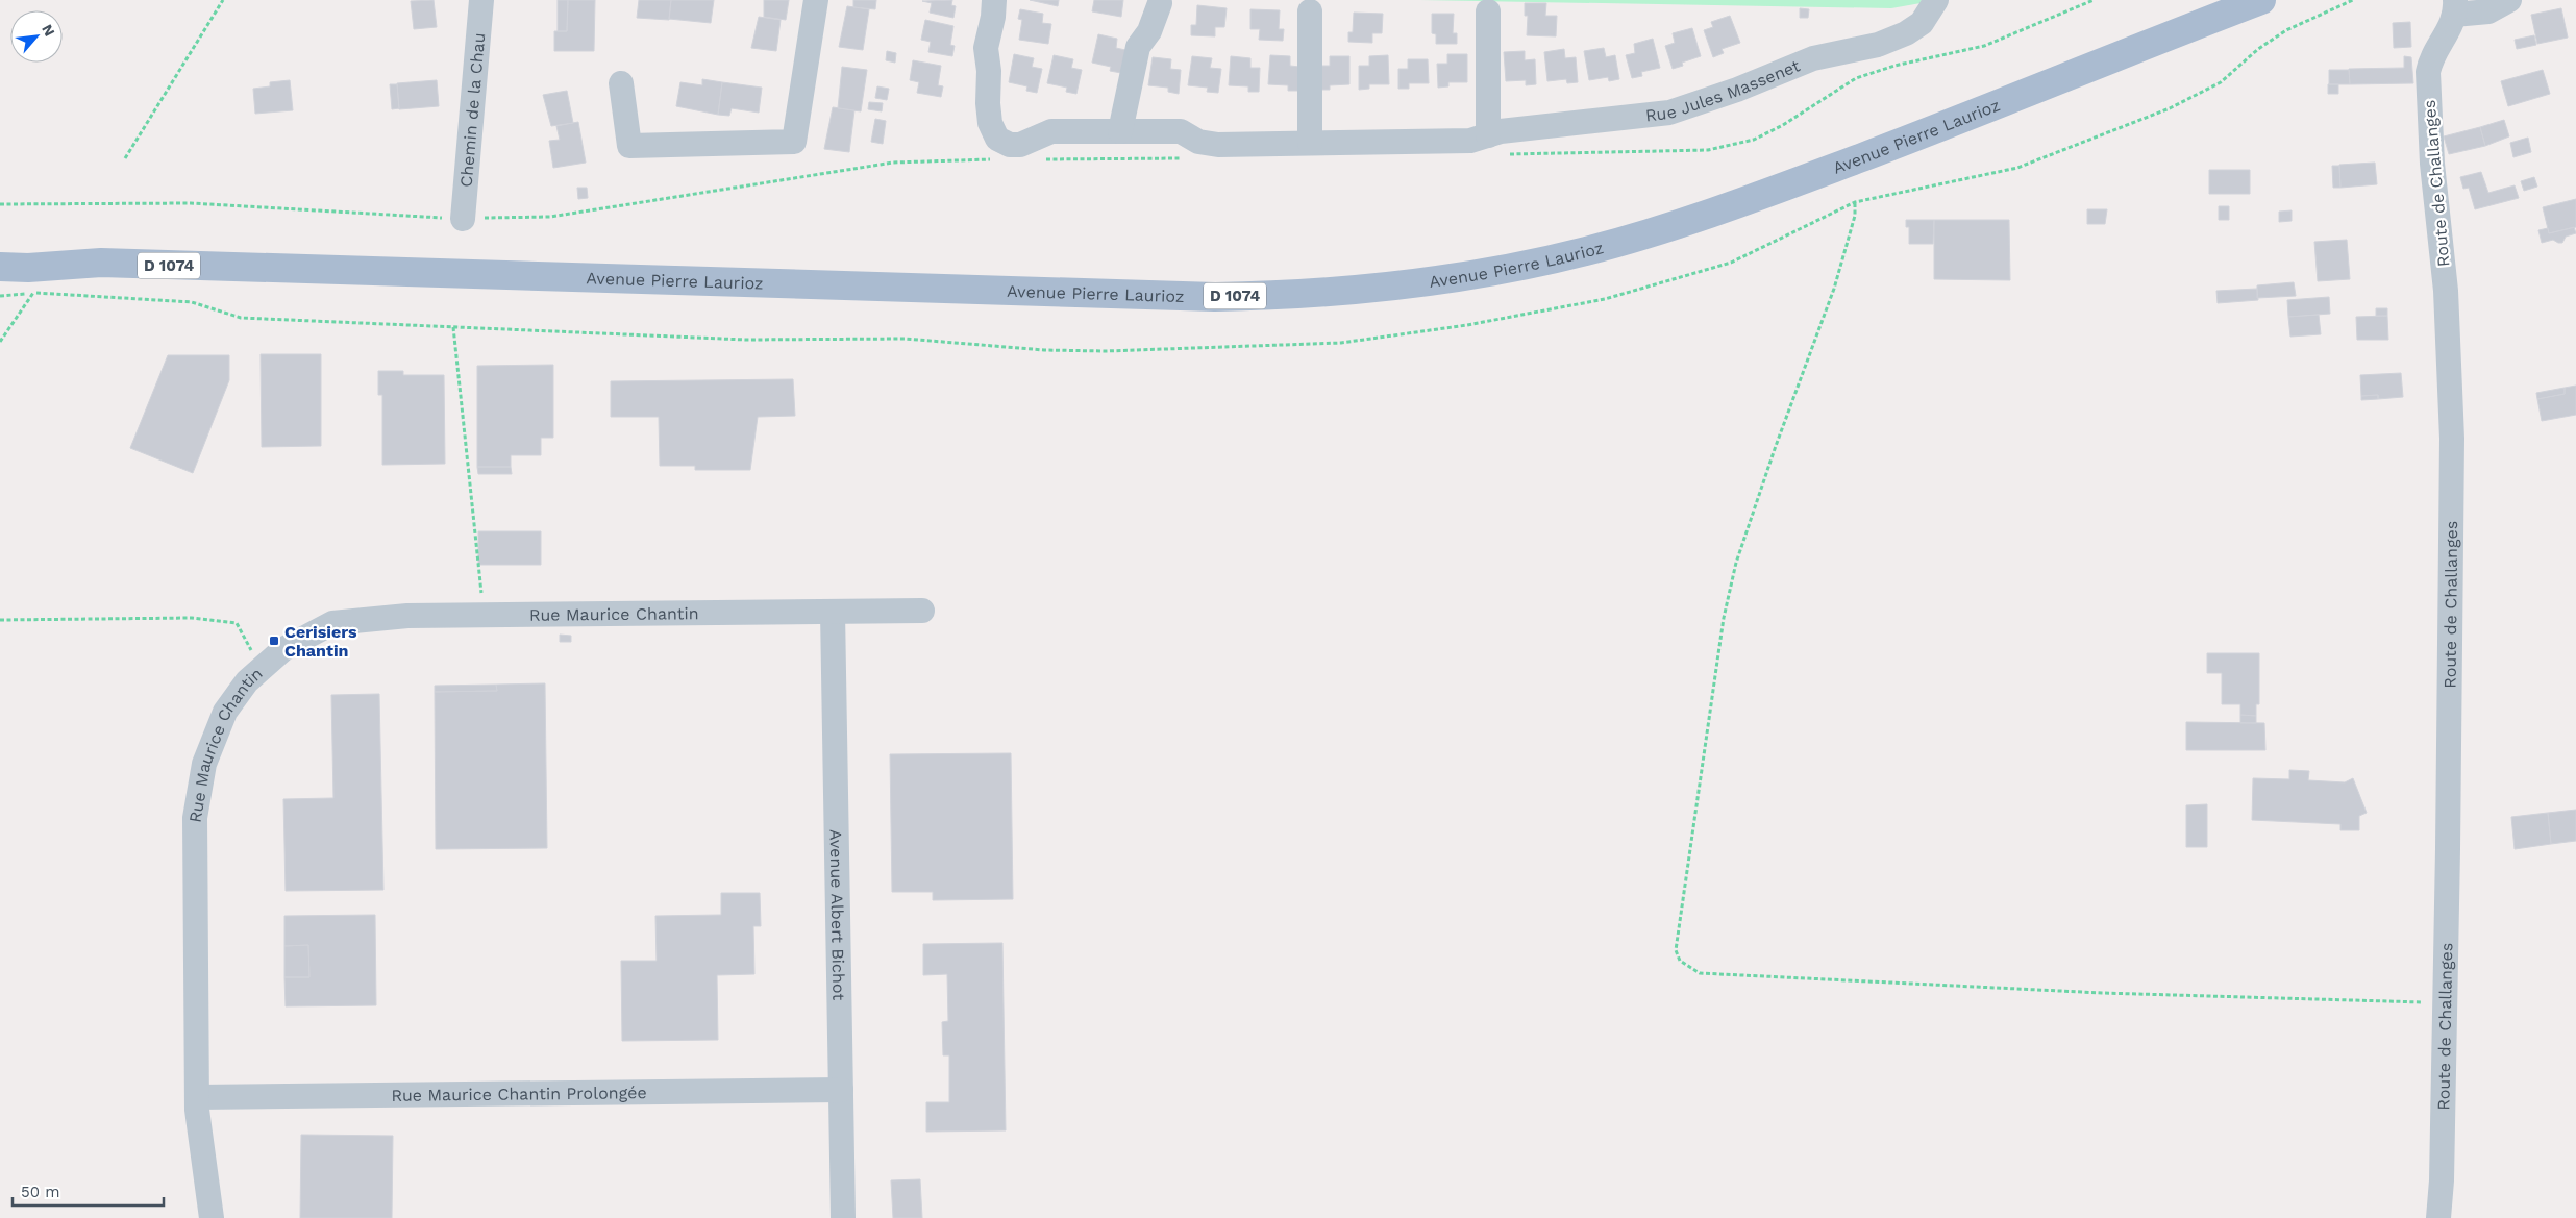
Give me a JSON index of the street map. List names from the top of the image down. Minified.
{"streets":{"main road":["Avenue Pierre Laurioz","D 1074"],"street":["Rue Jules Massenet","Chemin de la Chau","Route de Challanges","Rue Maurice Chantin","Avenue Albert Bichot","Rue Maurice Chantin Prolongée"]},"crossings":[["Rue Maurice Chantin","Avenue Albert Bichot"],["Rue Maurice Chantin","Rue Maurice Chantin Prolongée"],["Avenue Albert Bichot","Rue Maurice Chantin Prolongée"]],"places":{"transit":["Cerisiers Chantin"]},"scale_bar":"50 m","north":"top right"}
